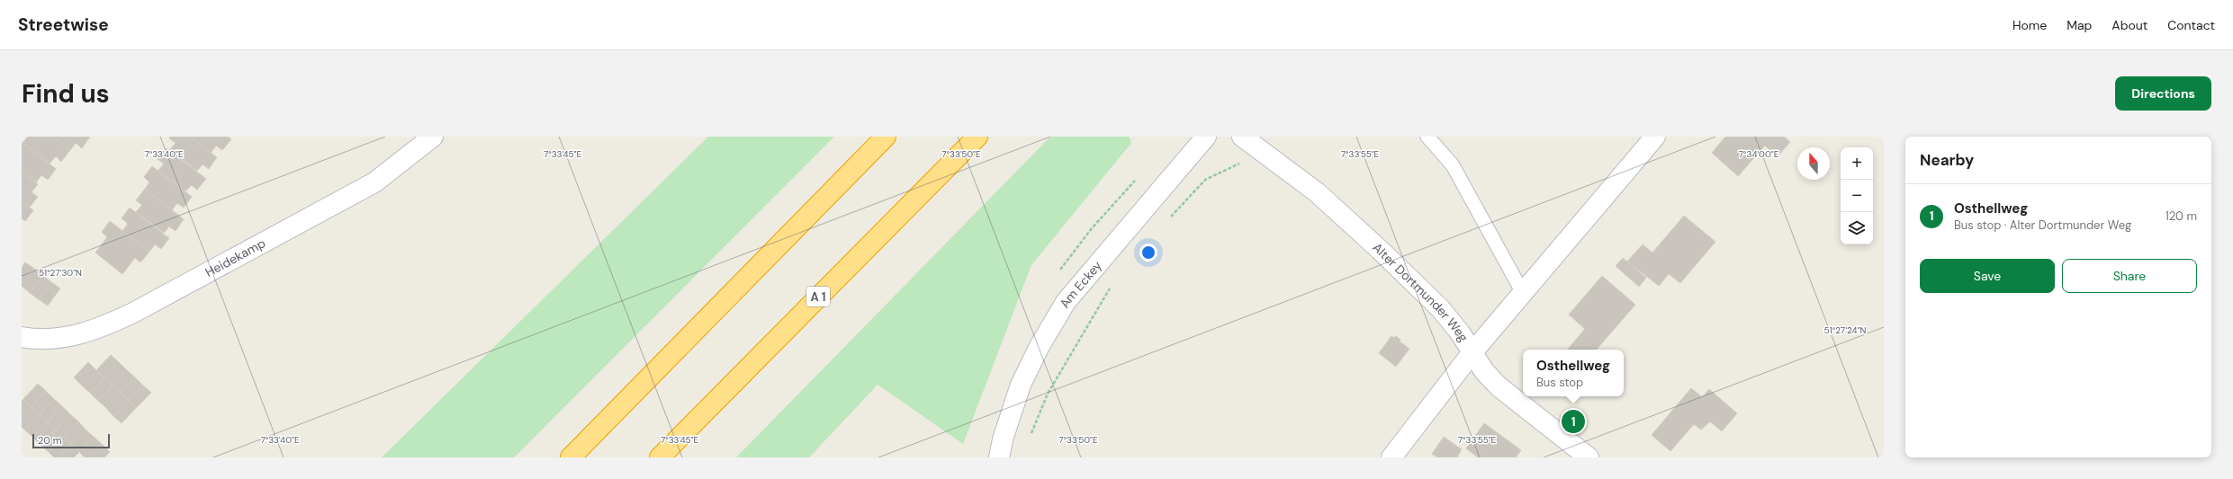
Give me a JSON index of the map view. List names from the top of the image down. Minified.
{"streets":{"highway":["A 1"],"street":["Heidekamp","Am Eckey","Alter Dortmunder Weg"]},"scale_bar":"20 m","north":"top","page":{"header":"Streetwise","nav":["Home","Map","About","Contact"],"buttons":["Directions",["Save","Share"]],"title":"Find us","heading":"Nearby","map_buttons":["+","−"],"list":[{"mark":"1","name":"Osthellweg","note":"Bus stop · Alter Dortmunder Weg","value":"120 m"}],"popup":["Osthellweg","Bus stop"],"pins":"1","scale":"20 m"},"coordinates":["7°33'40\"E","7°33'45\"E","7°33'50\"E","7°33'55\"E","7°34'00\"E","51°27'30\"N","51°27'24\"N"]}
